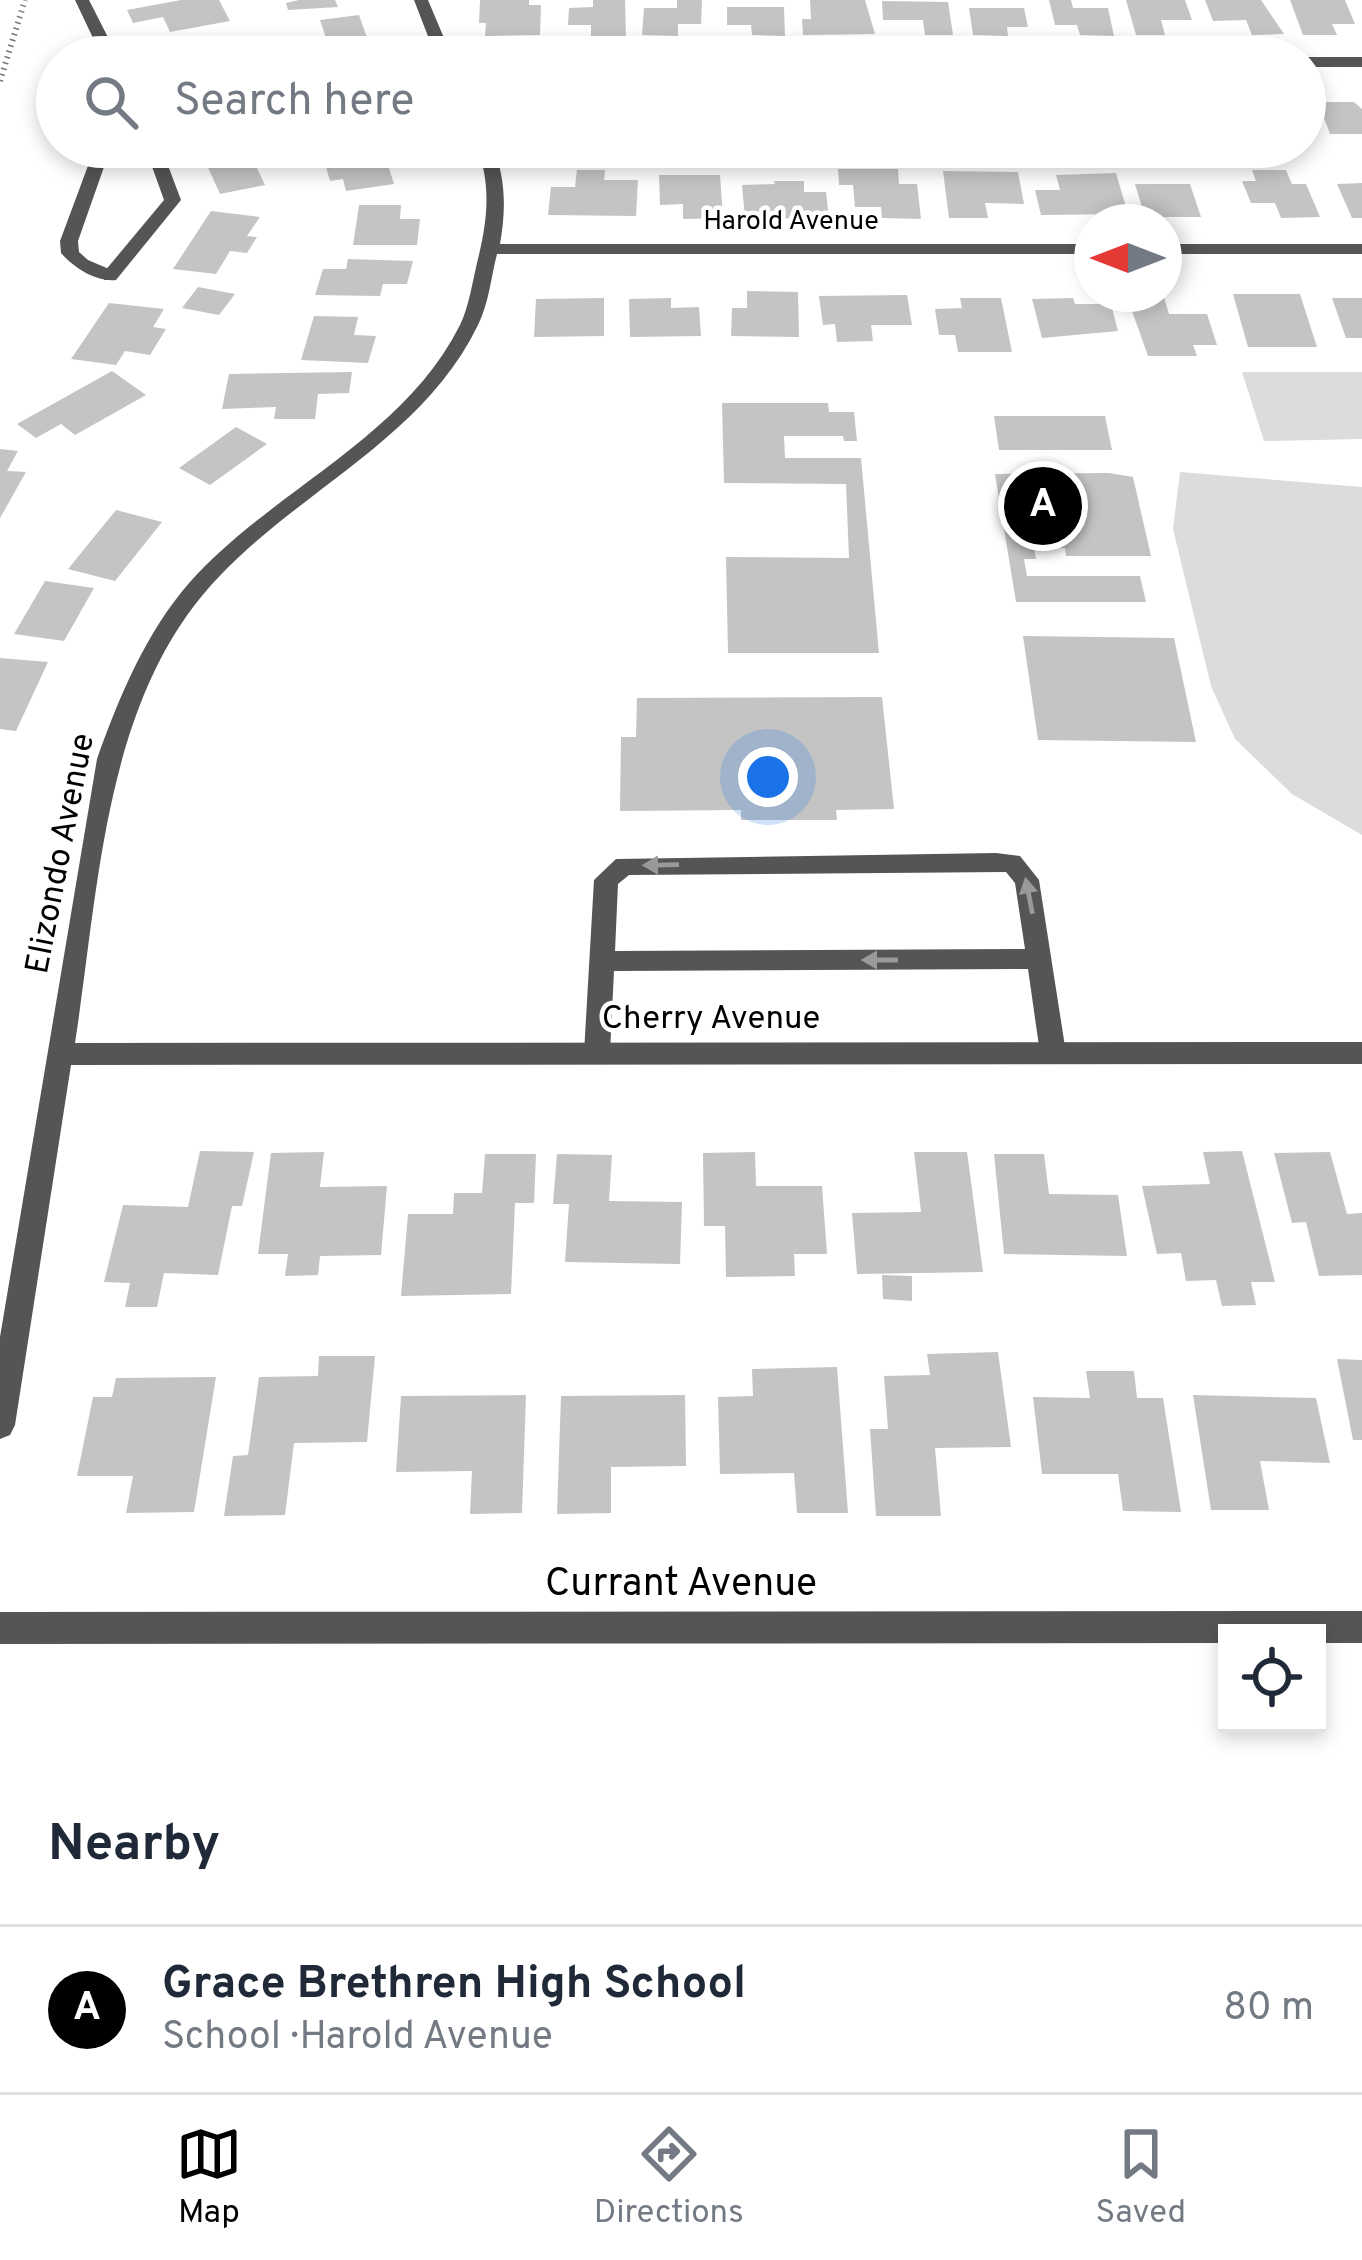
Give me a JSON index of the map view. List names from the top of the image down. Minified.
{"streets":{"street":["Harold Avenue","Elizondo Avenue","Cherry Avenue","Currant Avenue"]},"crossings":[["Harold Avenue","Elizondo Avenue"],["Elizondo Avenue","Cherry Avenue"]],"north":"left","page":{"search":"Search here","pins":"A","heading":"Nearby","list":[{"mark":"A","name":"Grace Brethren High School","note":"School · Harold Avenue","value":"80 m"}],"nav":["Map","Directions","Saved"]}}
